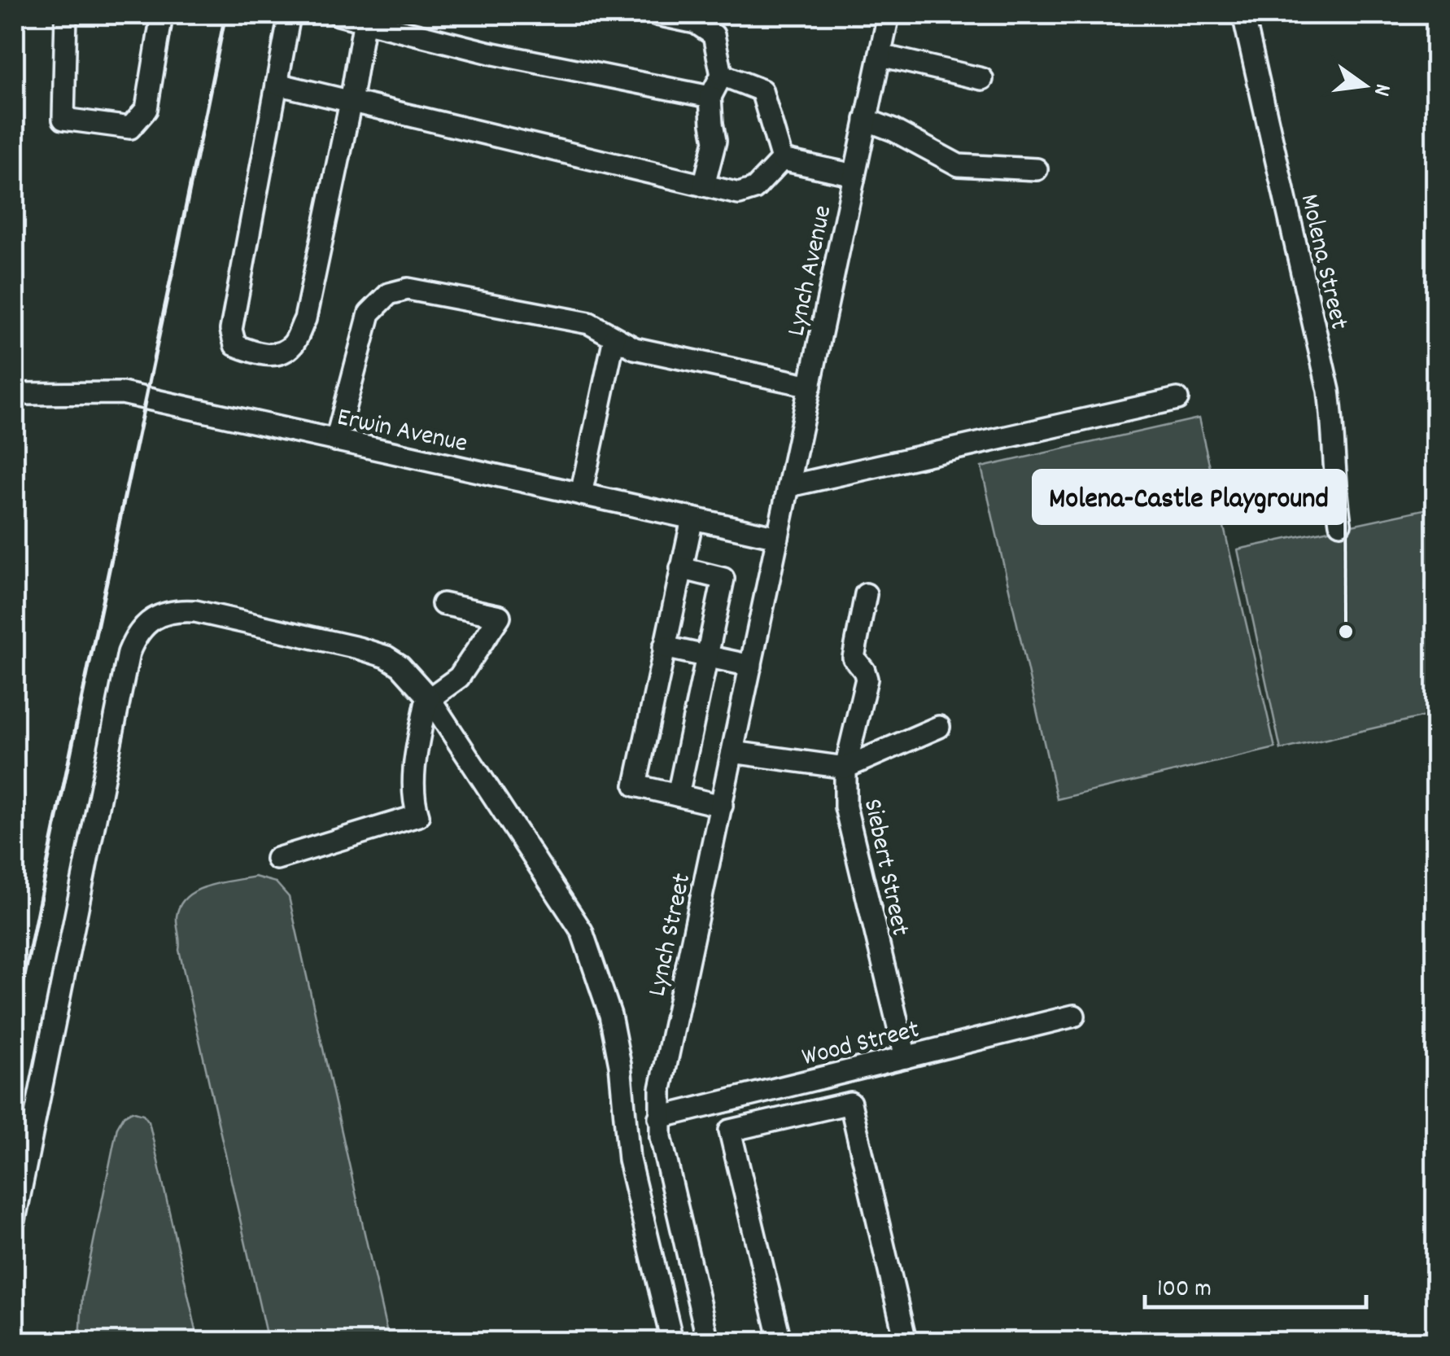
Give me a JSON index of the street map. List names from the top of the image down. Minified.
{"streets":{"street":["Molena Street","Lynch Avenue","Erwin Avenue","Siebert Street","Lynch Street","Wood Street"]},"crossings":[["Lynch Avenue","Erwin Avenue"],["Lynch Avenue","Lynch Street"],["Erwin Avenue","Lynch Street"],["Siebert Street","Wood Street"],["Lynch Street","Wood Street"]],"places":["Molena-Castle Playground"],"scale_bar":"100 m","north":"right"}
